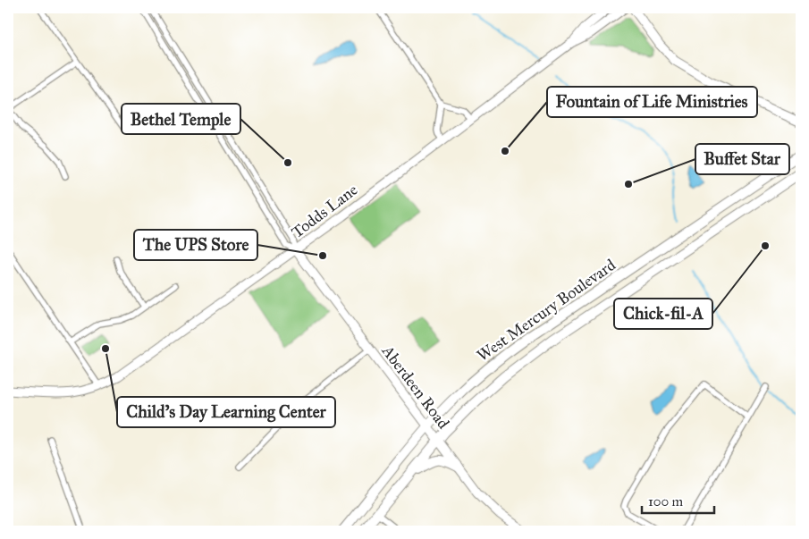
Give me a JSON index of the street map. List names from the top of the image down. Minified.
{"streets":{"highway":["West Mercury Boulevard"],"main road":["Todds Lane","Aberdeen Road"]},"crossings":[["Todds Lane","Aberdeen Road"],["West Mercury Boulevard","Aberdeen Road"]],"places":["Fountain of Life Ministries","Bethel Temple","Buffet Star","Chick-fil-A","The UPS Store","Child's Day Learning Center"],"scale_bar":"100 m"}
